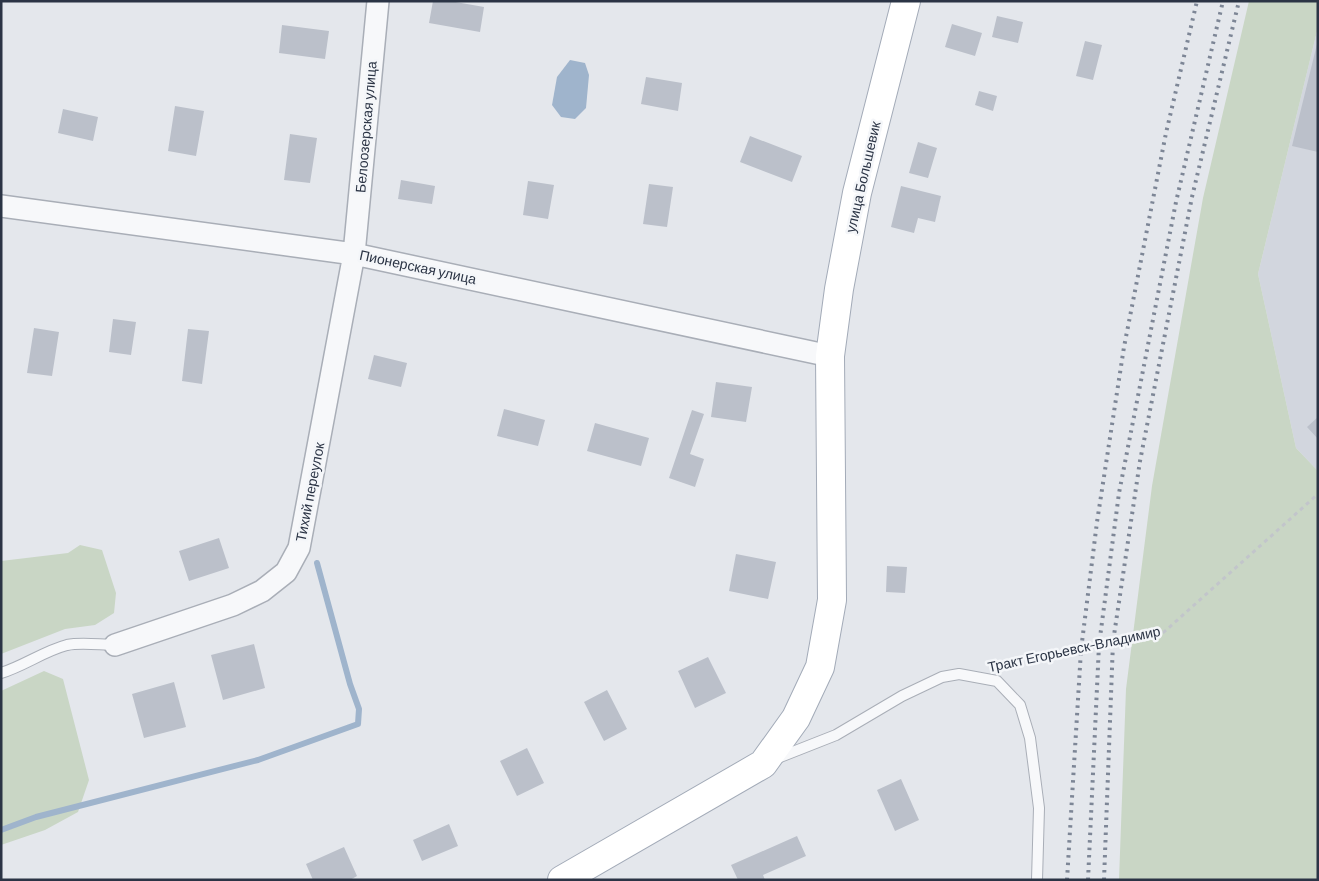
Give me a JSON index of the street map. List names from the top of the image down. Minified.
{"streets":{"main road":["улица Большевик"],"street":["Белоозерская улица","Пионерская улица","Тихий переулок"],"path":["Тракт Егорьевск-Владимир"]},"crossings":[["Белоозерская улица","Пионерская улица"],["Белоозерская улица","Тихий переулок"],["улица Большевик","Пионерская улица"],["Пионерская улица","Тихий переулок"]]}
